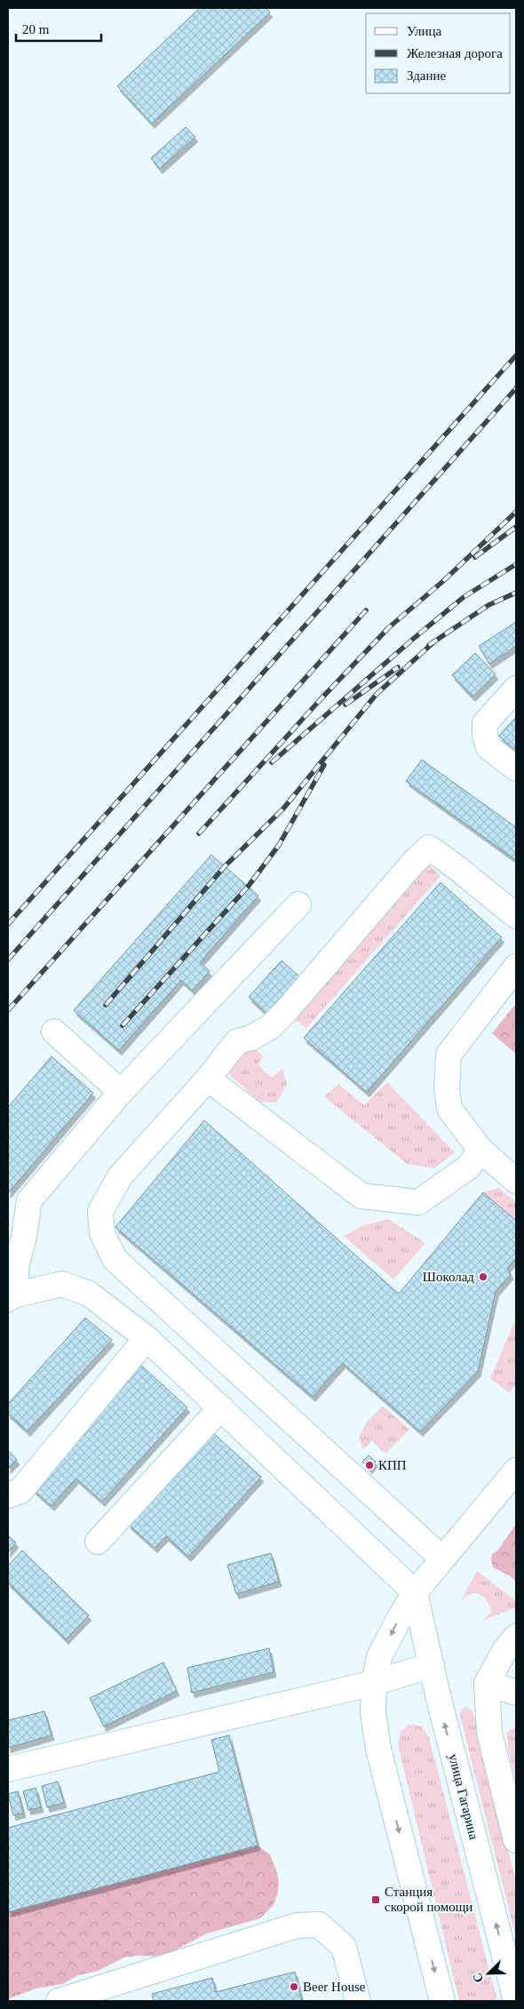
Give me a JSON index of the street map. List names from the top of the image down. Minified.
{"streets":{"main road":["улица Гагарина"]},"places":{"other":["Шоколад","КПП","Beer House"],"transit":["Станция скорой помощи"]},"legend":["Улица","Железная дорога","Здание"],"scale_bar":"20 m","north":"bottom left"}
